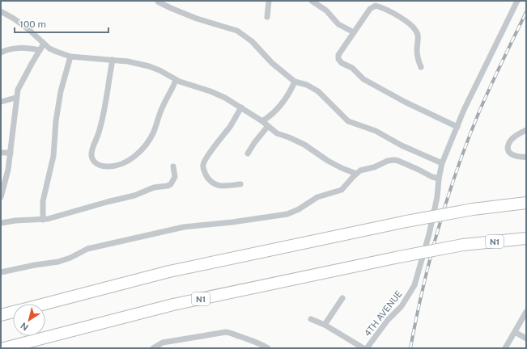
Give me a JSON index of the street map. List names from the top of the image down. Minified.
{"streets":{"highway":["N1"],"street":["4TH AVENUE"]},"scale_bar":"100 m","north":"bottom left"}
